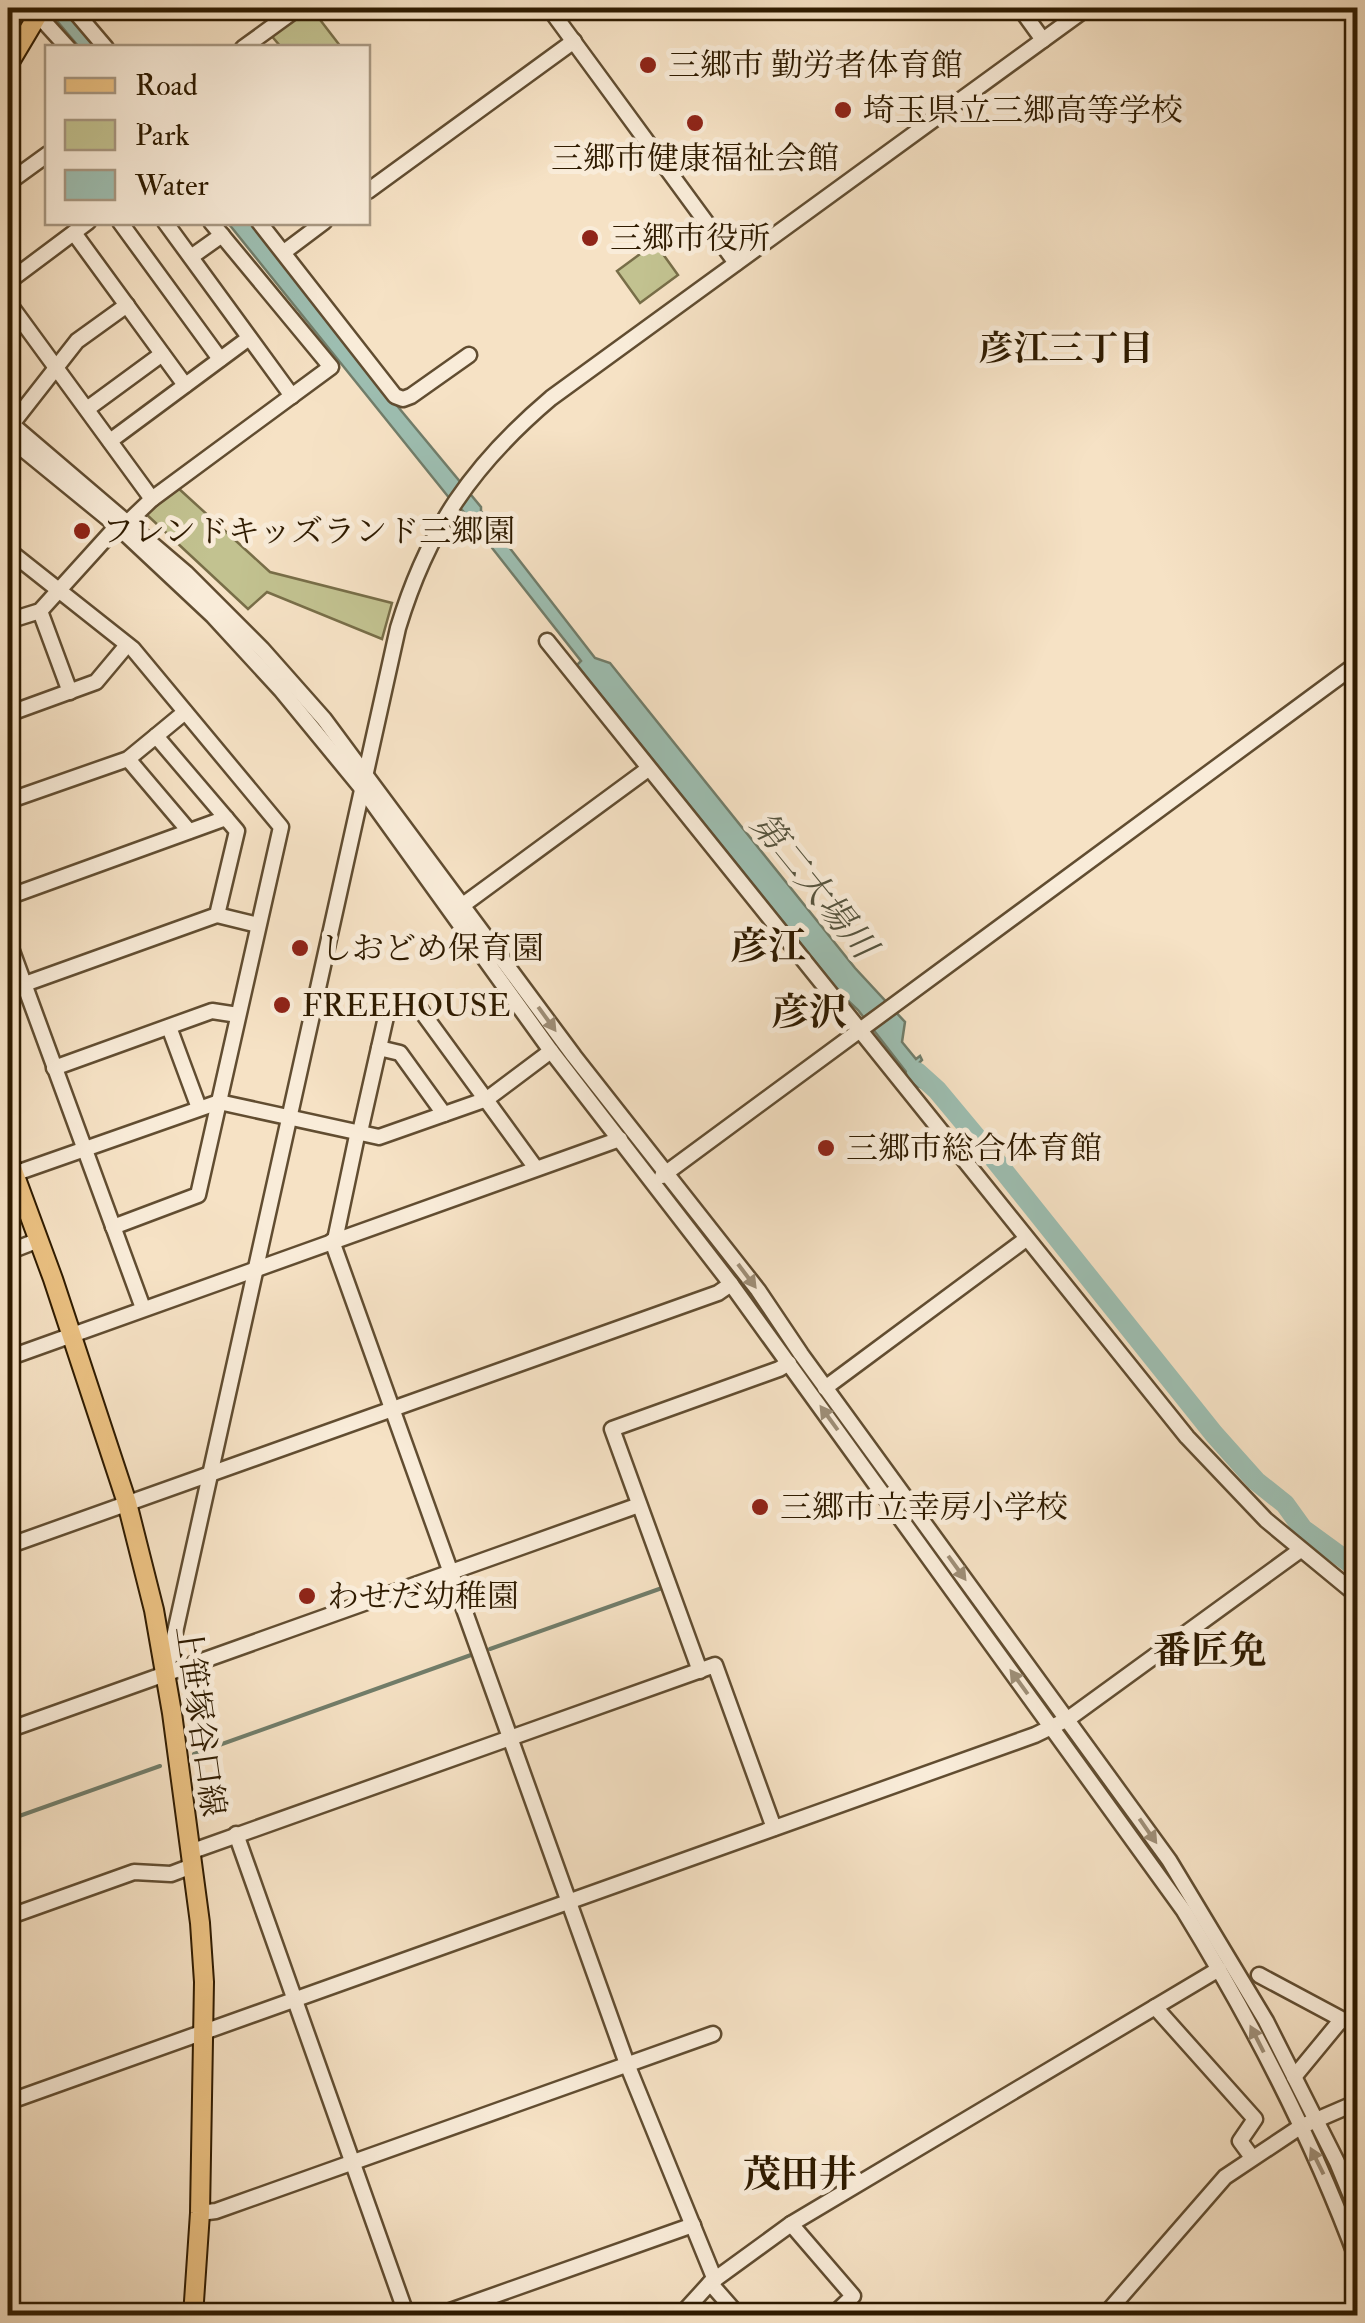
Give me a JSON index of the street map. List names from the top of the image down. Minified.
{"streets":{"main road":["上笹塚谷口線"]},"districts":["彦江三丁目","彦江","彦沢","番匠免","茂田井"],"water":["第二大場川"],"places":["三郷市 勤労者体育館","埼玉県立三郷高等学校","三郷市健康福祉会館","三郷市役所","フレンドキッズランド三郷園","しおどめ保育園","FREEHOUSE","三郷市総合体育館","三郷市立幸房小学校","わせだ幼稚園"],"legend":["Road","Park","Water"]}
